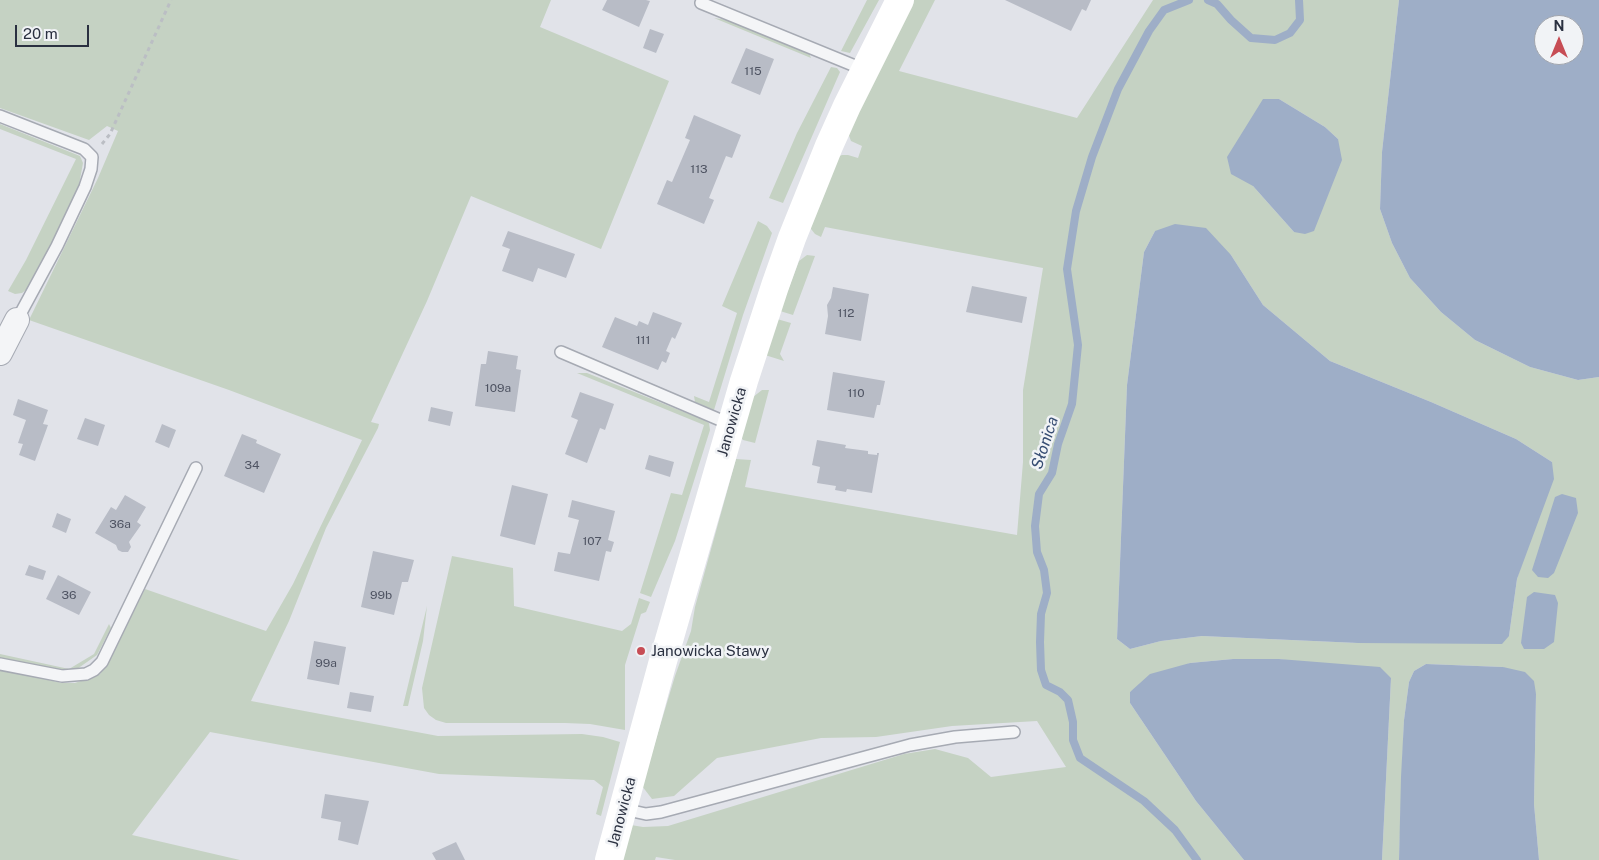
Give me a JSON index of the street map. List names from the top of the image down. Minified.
{"streets":{"street":["Janowicka"]},"water":["Słonica"],"places":["Janowicka Stawy"],"house_numbers":["115","113","112","111","109a","110","34","36a","107","36","99b","99a"],"scale_bar":"20 m","north":"top"}
